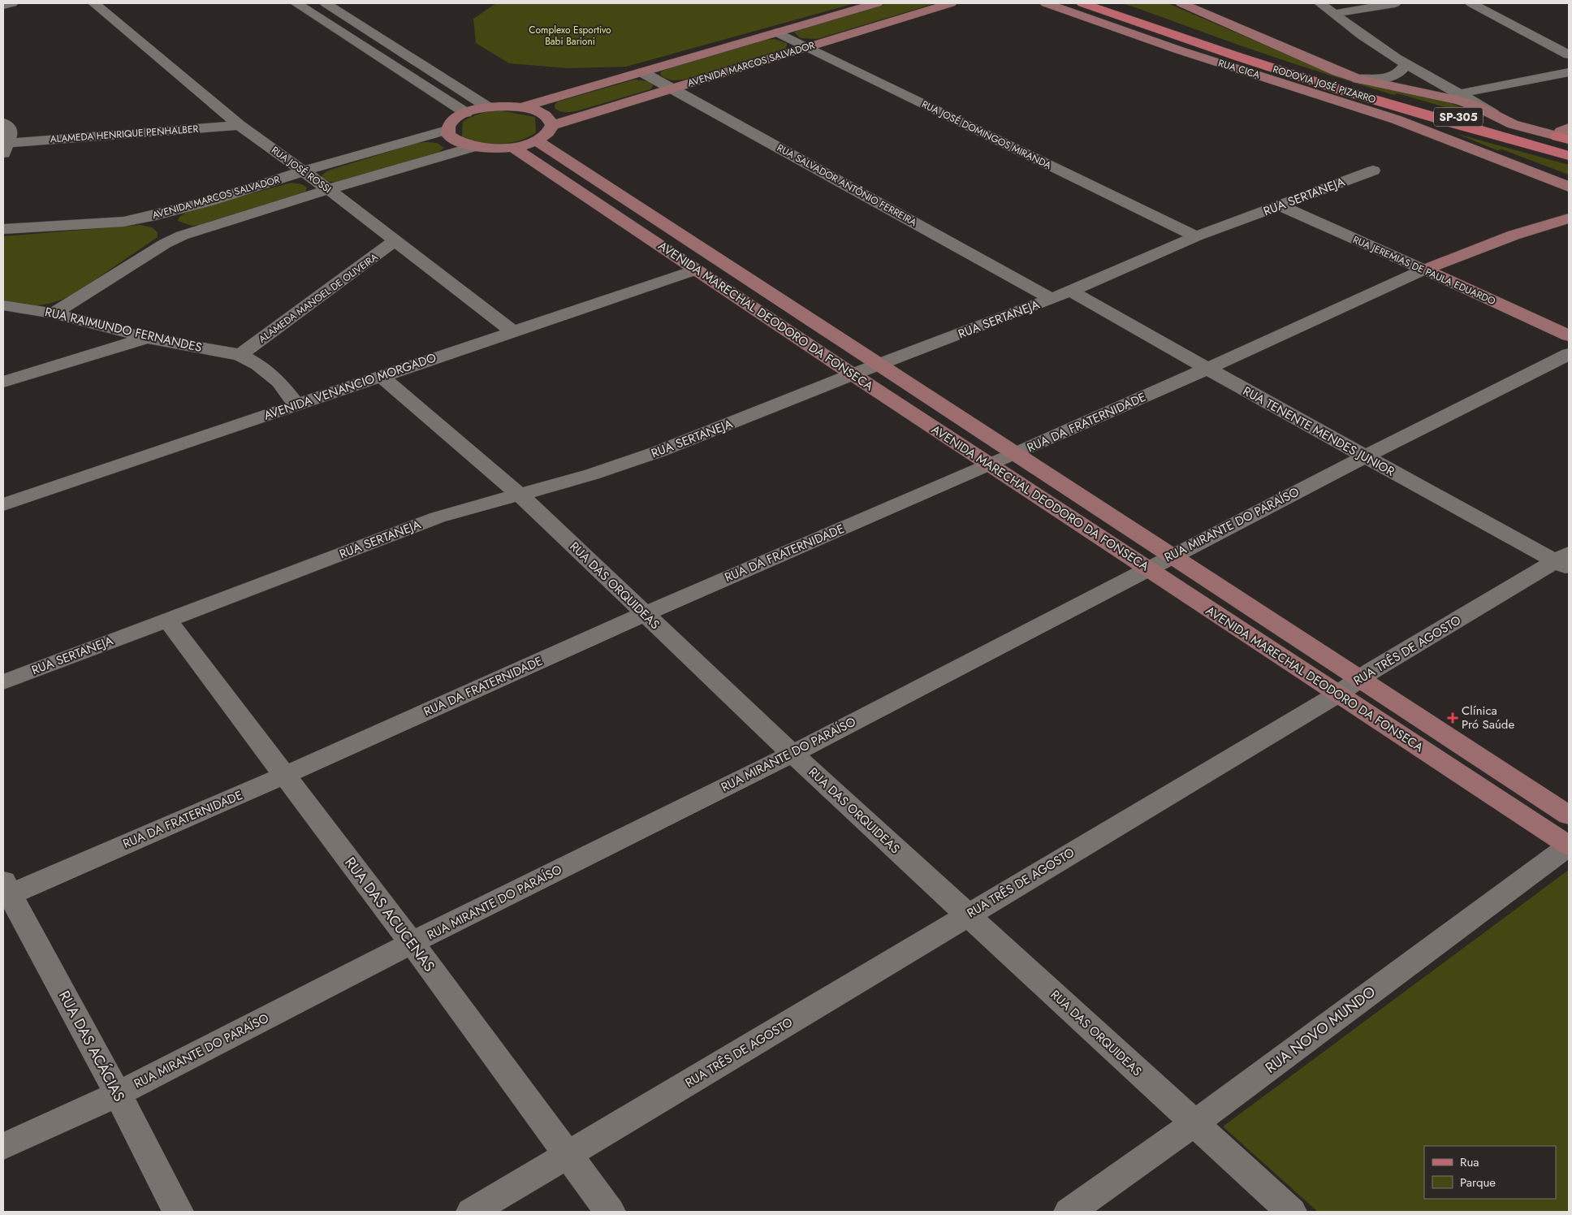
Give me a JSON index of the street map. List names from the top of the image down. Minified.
{"streets":{"main road":["RODOVIA JOSÉ PIZARRO","SP-305"],"street":["AVENIDA MARCOS SALVADOR","RUA CICA","ALAMEDA HENRIQUE PENHALBER","RUA JOSÉ DOMINGOS MIRANDA","RUA JOSÉ ROSSI","RUA SALVADOR ANTÔNIO FERREIRA","RUA SERTANEJA","RUA JEREMIAS DE PAULA EDUARDO","ALAMEDA MANOEL DE OLIVEIRA","AVENIDA MARECHAL DEODORO DA FONSECA","RUA RAIMUNDO FERNANDES","AVENIDA VENANCIO MORGADO","RUA DA FRATERNIDADE","RUA TENENTE MENDES JUNIOR","RUA MIRANTE DO PARAÍSO","RUA DAS ORQUIDEAS","RUA TRÊS DE AGOSTO","RUA DAS ACUCENAS","RUA NOVO MUNDO","RUA DAS ACÁCIAS"]},"crossings":[["AVENIDA MARCOS SALVADOR","RUA JOSÉ DOMINGOS MIRANDA"],["AVENIDA MARCOS SALVADOR","RUA JOSÉ ROSSI"],["AVENIDA MARCOS SALVADOR","RUA SALVADOR ANTÔNIO FERREIRA"],["ALAMEDA HENRIQUE PENHALBER","RUA JOSÉ ROSSI"],["RUA JOSÉ DOMINGOS MIRANDA","RUA SERTANEJA"],["RUA JOSÉ ROSSI","ALAMEDA MANOEL DE OLIVEIRA"],["RUA JOSÉ ROSSI","AVENIDA VENANCIO MORGADO"],["RUA SALVADOR ANTÔNIO FERREIRA","RUA SERTANEJA"],["RUA SERTANEJA","RUA JEREMIAS DE PAULA EDUARDO"],["RUA SERTANEJA","AVENIDA MARECHAL DEODORO DA FONSECA"],["RUA SERTANEJA","RUA TENENTE MENDES JUNIOR"],["RUA SERTANEJA","RUA DAS ORQUIDEAS"],["RUA SERTANEJA","RUA DAS ACUCENAS"],["RUA JEREMIAS DE PAULA EDUARDO","RUA DA FRATERNIDADE"],["ALAMEDA MANOEL DE OLIVEIRA","RUA RAIMUNDO FERNANDES"],["AVENIDA MARECHAL DEODORO DA FONSECA","AVENIDA VENANCIO MORGADO"],["AVENIDA MARECHAL DEODORO DA FONSECA","RUA DA FRATERNIDADE"],["AVENIDA MARECHAL DEODORO DA FONSECA","RUA MIRANTE DO PARAÍSO"],["AVENIDA MARECHAL DEODORO DA FONSECA","RUA TRÊS DE AGOSTO"],["AVENIDA MARECHAL DEODORO DA FONSECA","RUA NOVO MUNDO"],["RUA RAIMUNDO FERNANDES","AVENIDA VENANCIO MORGADO"],["AVENIDA VENANCIO MORGADO","RUA DAS ORQUIDEAS"],["RUA DA FRATERNIDADE","RUA TENENTE MENDES JUNIOR"],["RUA DA FRATERNIDADE","RUA DAS ORQUIDEAS"],["RUA DA FRATERNIDADE","RUA DAS ACUCENAS"],["RUA DA FRATERNIDADE","RUA DAS ACÁCIAS"],["RUA TENENTE MENDES JUNIOR","RUA MIRANTE DO PARAÍSO"],["RUA TENENTE MENDES JUNIOR","RUA TRÊS DE AGOSTO"],["RUA MIRANTE DO PARAÍSO","RUA DAS ORQUIDEAS"],["RUA MIRANTE DO PARAÍSO","RUA DAS ACUCENAS"],["RUA MIRANTE DO PARAÍSO","RUA DAS ACÁCIAS"],["RUA DAS ORQUIDEAS","RUA TRÊS DE AGOSTO"],["RUA DAS ORQUIDEAS","RUA NOVO MUNDO"],["RUA TRÊS DE AGOSTO","RUA DAS ACUCENAS"]],"parks":["Complexo Esportivo Babi Barioni"],"places":{"health":["Clínica Pró Saúde"]},"legend":["Rua","Parque"]}
